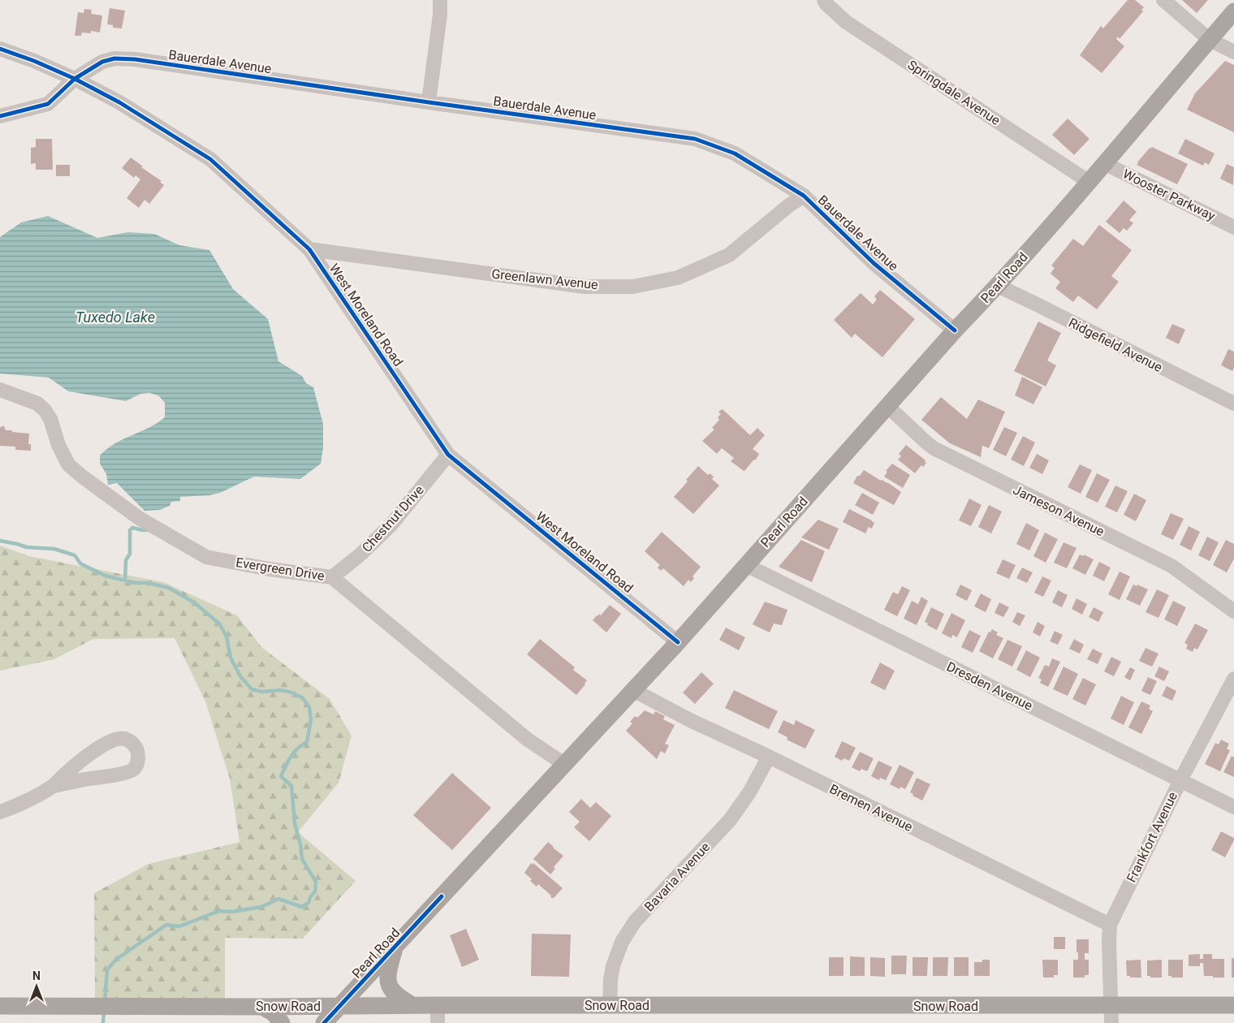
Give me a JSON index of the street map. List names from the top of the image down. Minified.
{"streets":{"main road":["Pearl Road","Snow Road"],"street":["Bauerdale Avenue","Springdale Avenue","Wooster Parkway","Greenlawn Avenue","West Moreland Road","Ridgefield Avenue","Jameson Avenue","Chestnut Drive","Evergreen Drive","Dresden Avenue","Bremen Avenue","Frankfort Avenue","Bavaria Avenue"]},"crossings":[["Bauerdale Avenue","Pearl Road"],["Bauerdale Avenue","Greenlawn Avenue"],["Bauerdale Avenue","West Moreland Road"],["Springdale Avenue","Pearl Road"],["Wooster Parkway","Pearl Road"],["Pearl Road","West Moreland Road"],["Pearl Road","Ridgefield Avenue"],["Pearl Road","Jameson Avenue"],["Pearl Road","Evergreen Drive"],["Pearl Road","Dresden Avenue"],["Pearl Road","Bremen Avenue"],["Pearl Road","Snow Road"],["Greenlawn Avenue","West Moreland Road"],["West Moreland Road","Chestnut Drive"],["Chestnut Drive","Evergreen Drive"],["Dresden Avenue","Frankfort Avenue"],["Bremen Avenue","Frankfort Avenue"],["Bremen Avenue","Bavaria Avenue"],["Frankfort Avenue","Snow Road"],["Bavaria Avenue","Snow Road"]],"water":["Tuxedo Lake"],"north":"top"}
